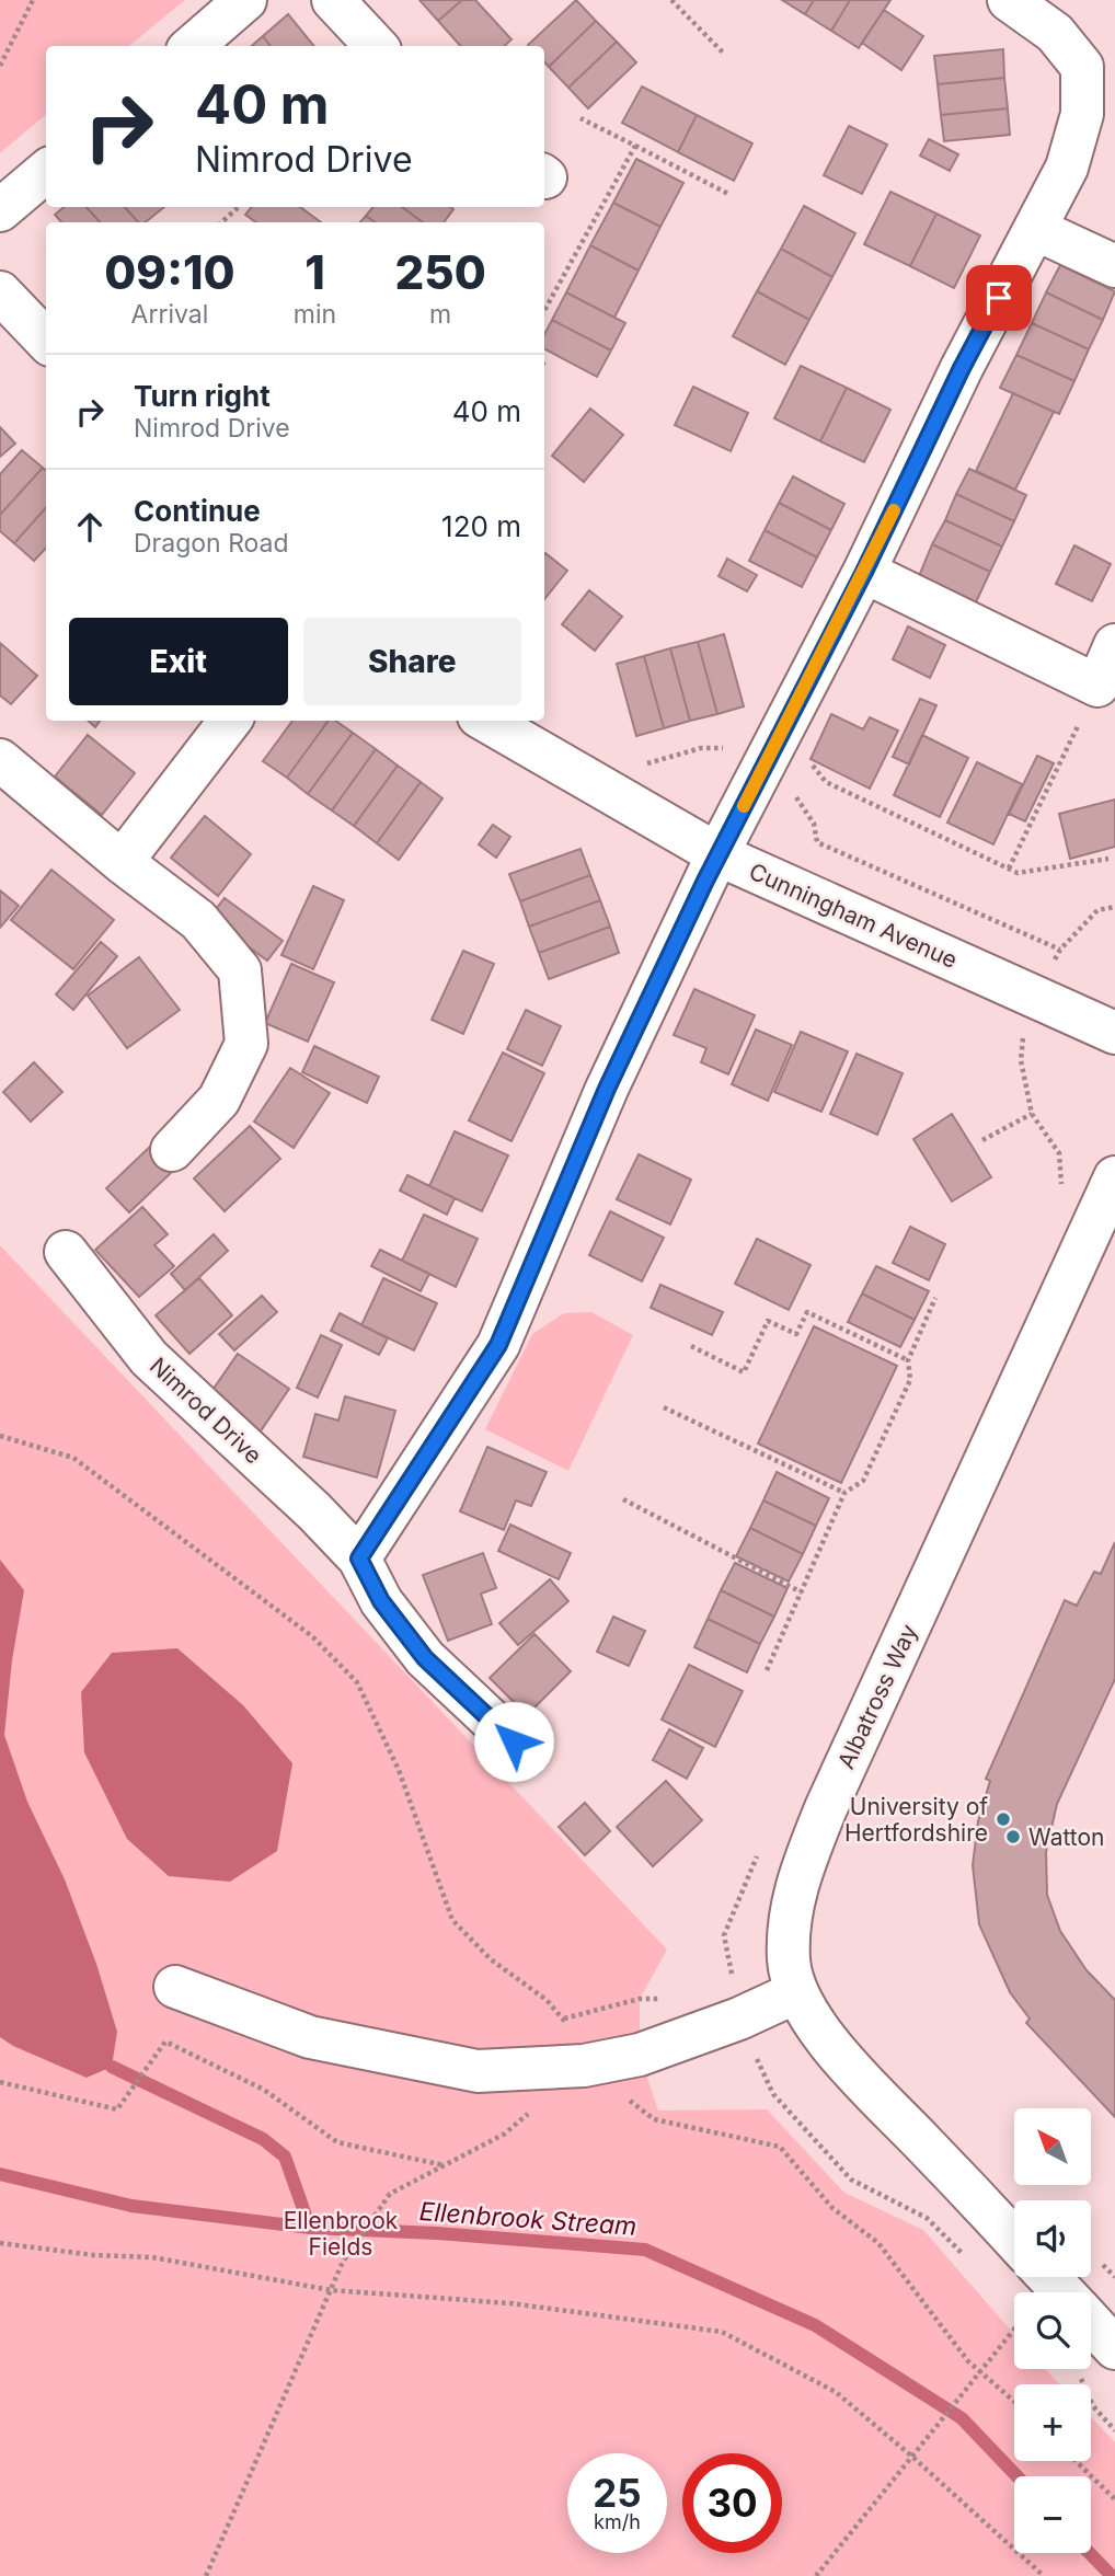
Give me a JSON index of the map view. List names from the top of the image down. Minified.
{"streets":{"street":["Cunningham Avenue","Nimrod Drive","Albatross Way"]},"water":["Ellenbrook Stream"],"parks":["Ellenbrook Fields"],"places":["University of Hertfordshire","Watton"],"north":"top left","page":{"turn":["40 m","Nimrod Drive"],"eta":["09:10","Arrival","1","min","250","m"],"list":[{"name":"Turn right","note":"Nimrod Drive","value":"40 m"},{"name":"Continue","note":"Dragon Road","value":"120 m"}],"buttons":["Exit","Share"],"map_buttons":["+","−"],"speed":"25 km/h","limit":"30"}}
